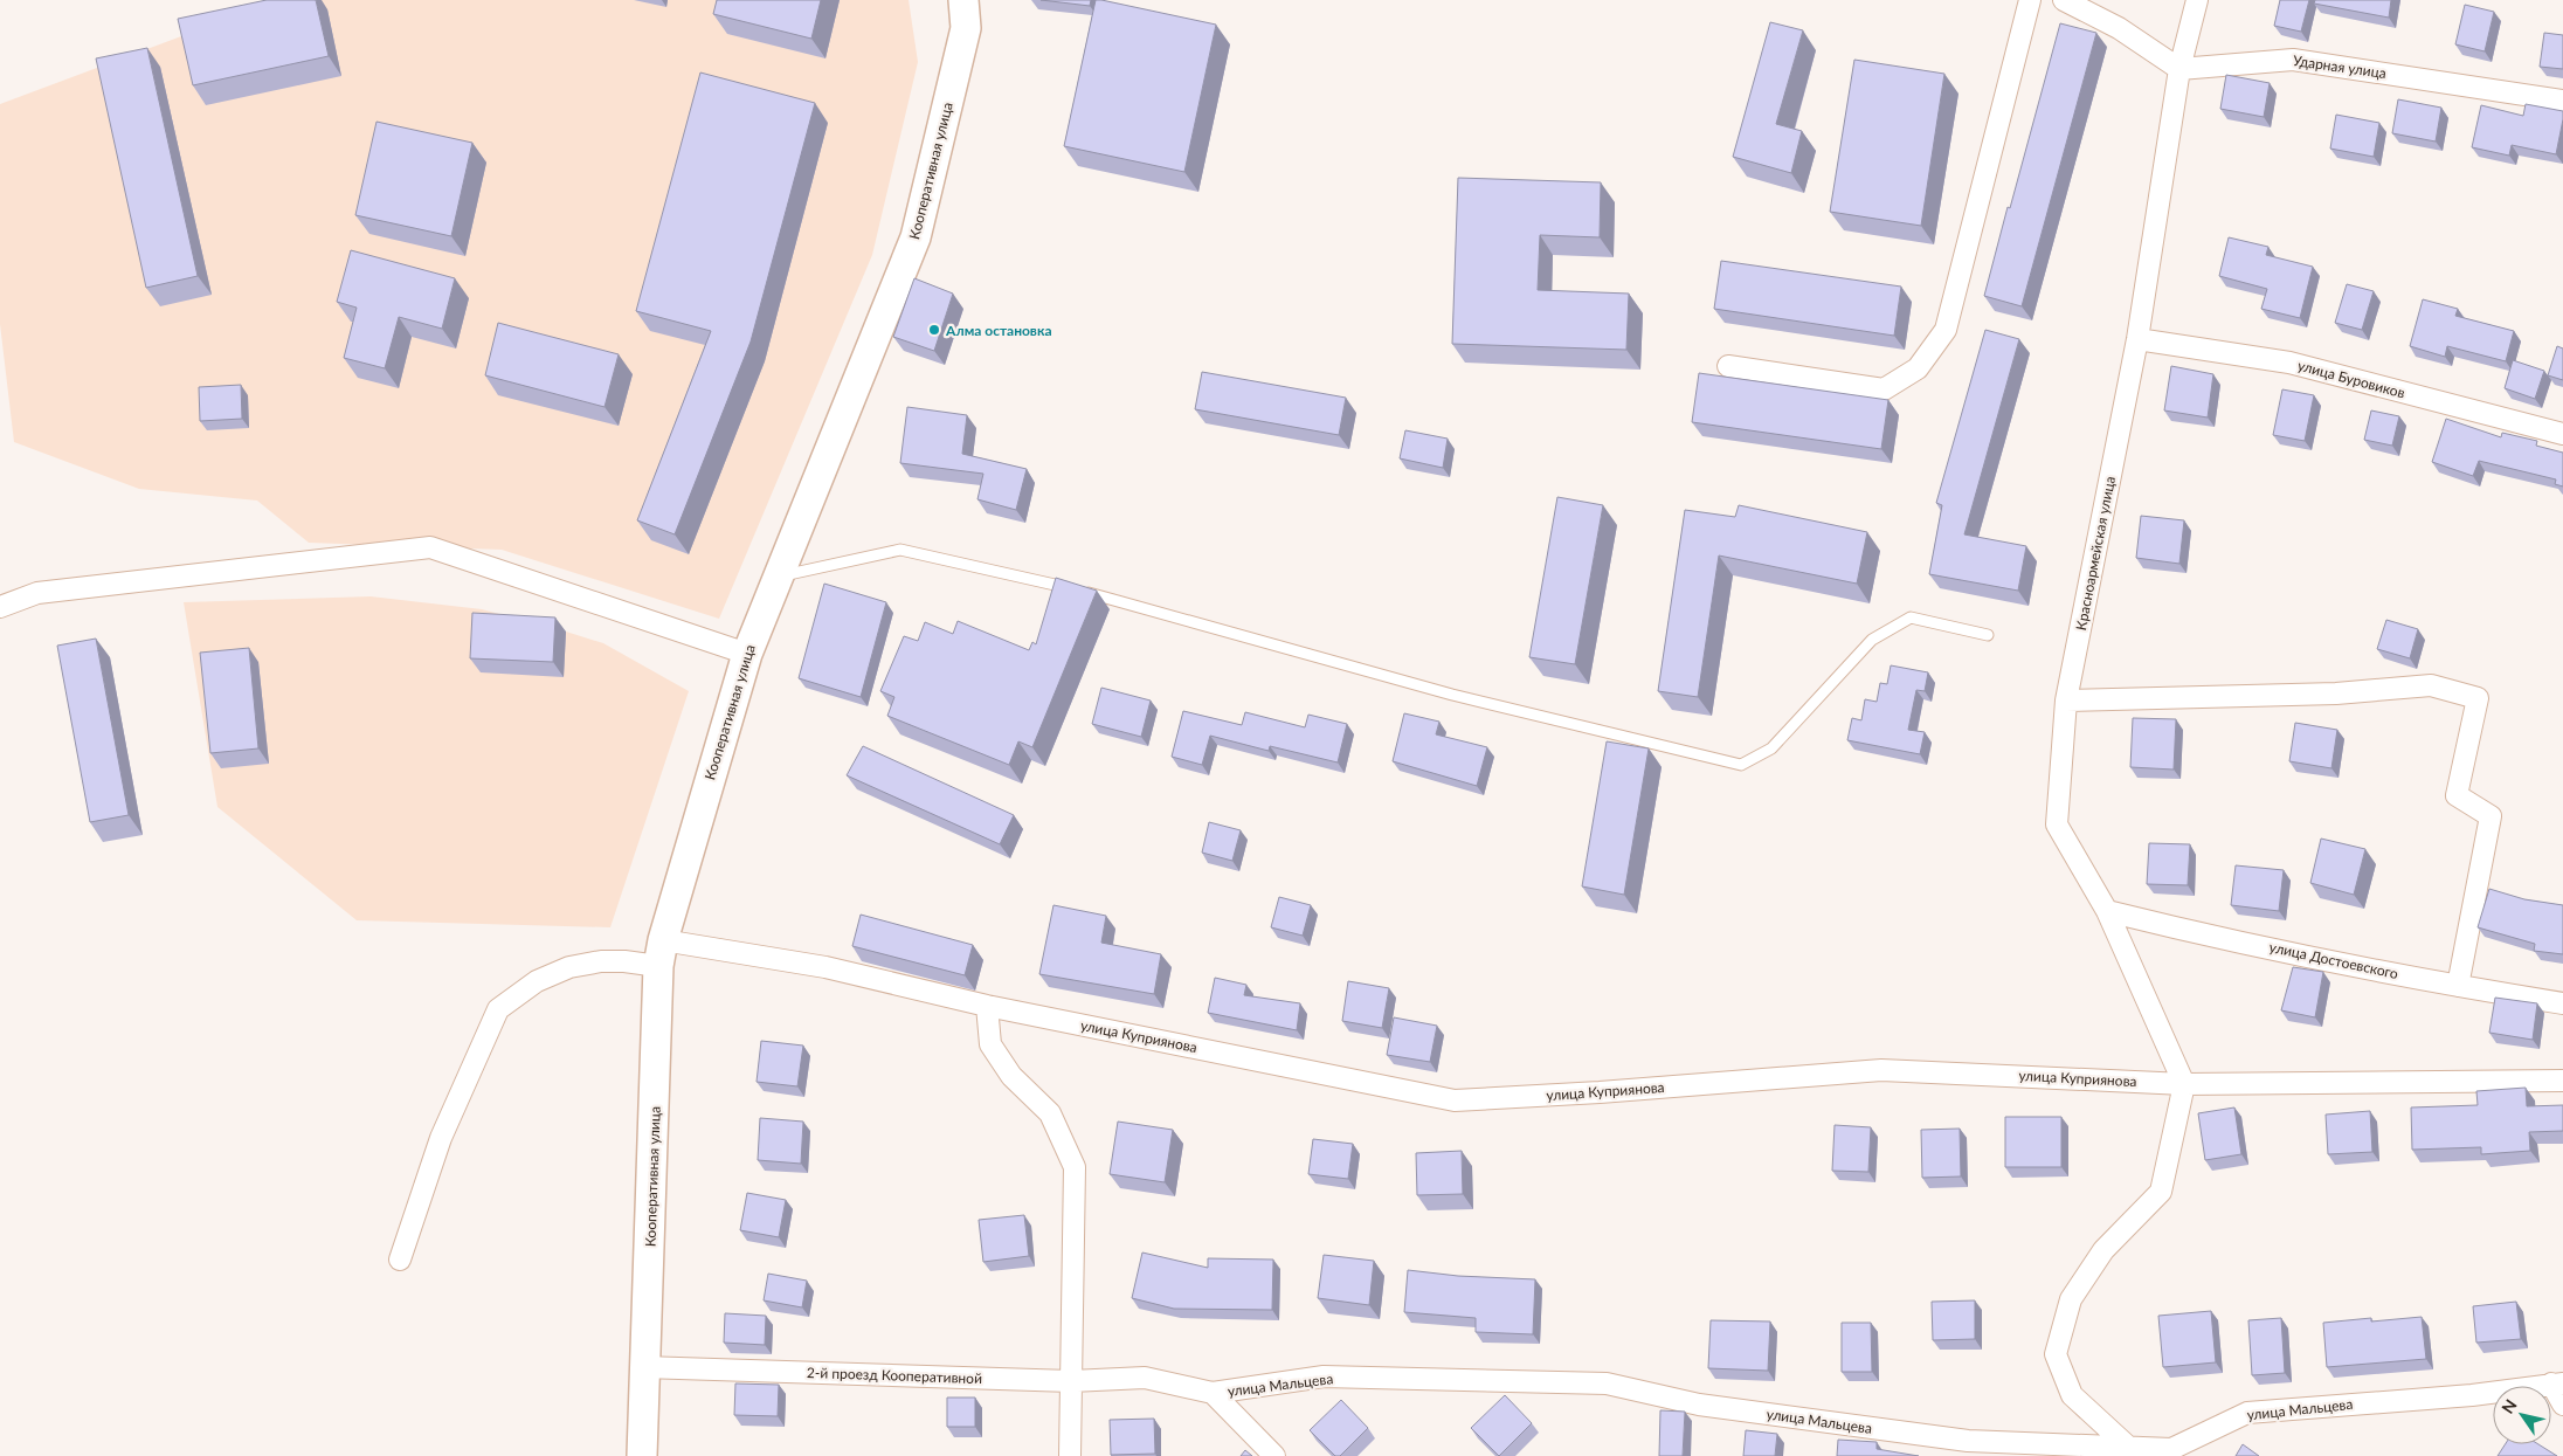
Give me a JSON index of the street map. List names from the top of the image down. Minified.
{"streets":{"main road":["Кооперативная улица"],"street":["Ударная улица","улица Буровиков","Красноармейская улица","улица Достоевского","улица Куприянова","2-й проезд Кооперативной","улица Мальцева"]},"crossings":[["Ударная улица","Красноармейская улица"],["Кооперативная улица","улица Куприянова"],["Кооперативная улица","2-й проезд Кооперативной"],["улица Буровиков","Красноармейская улица"],["Красноармейская улица","улица Достоевского"],["Красноармейская улица","улица Куприянова"],["2-й проезд Кооперативной","улица Мальцева"]],"places":["Алма остановка"],"north":"top left"}
